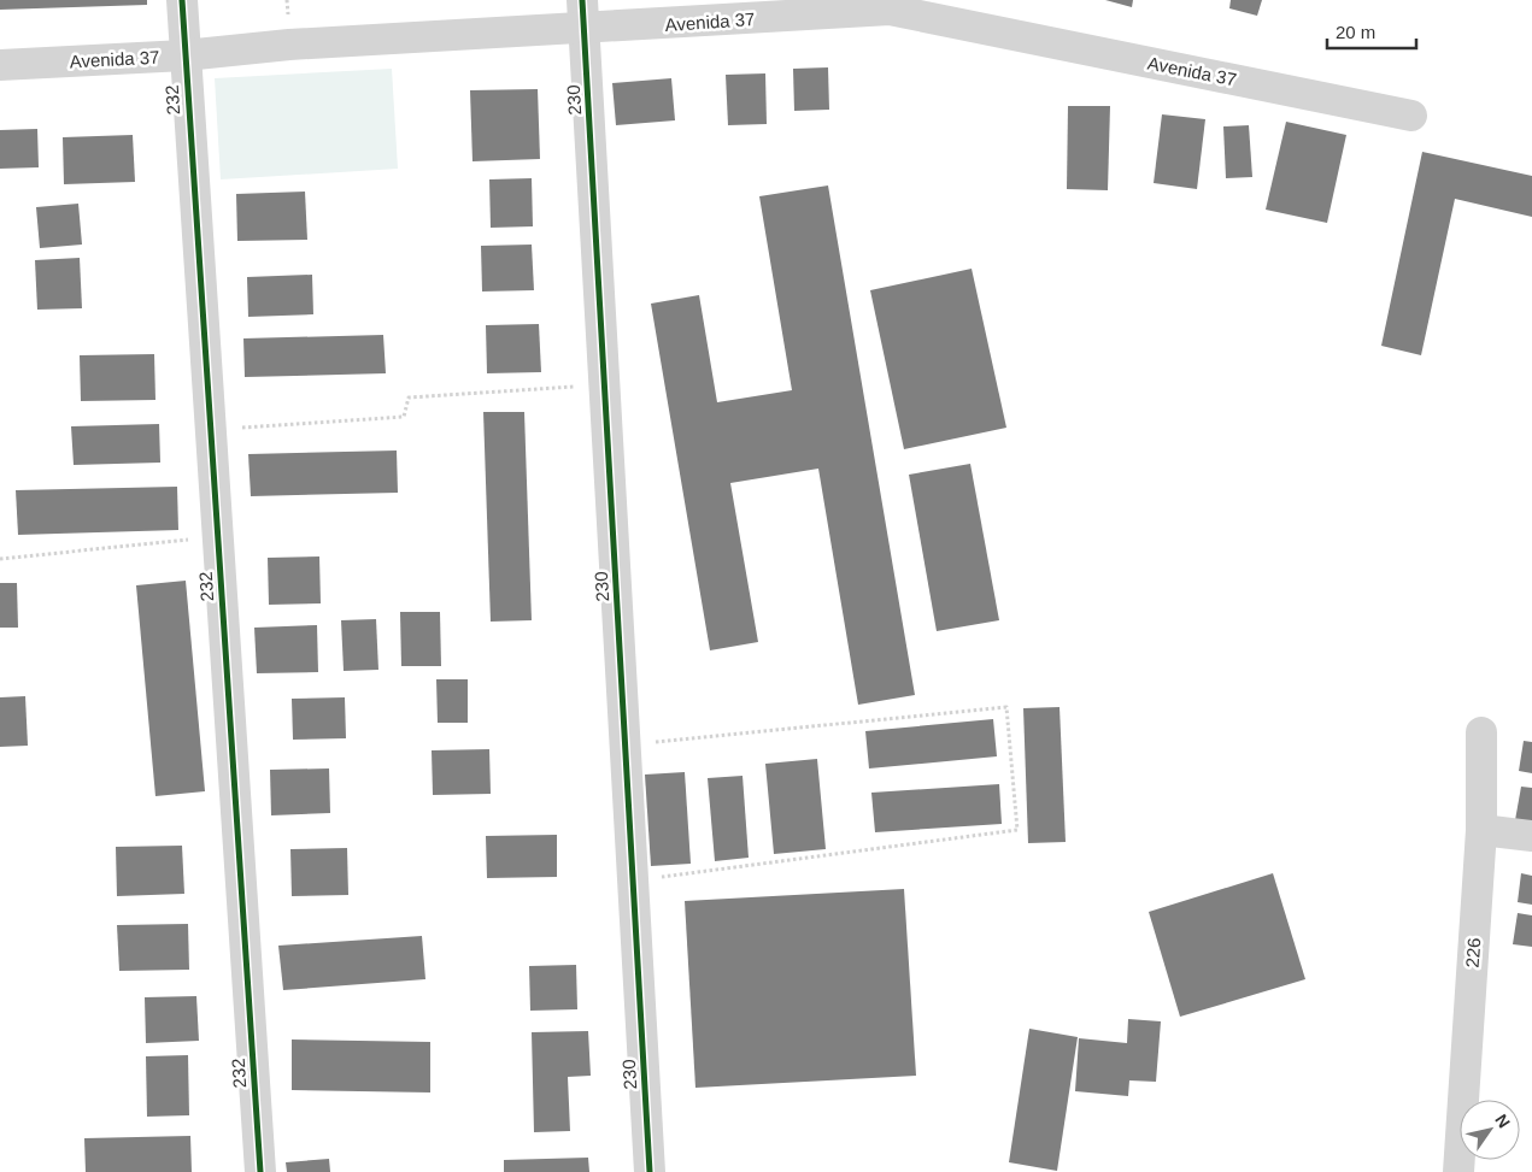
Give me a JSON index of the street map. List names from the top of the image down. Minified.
{"streets":{"street":["Avenida 37","232","230","226"]},"crossings":[["Avenida 37","232"],["Avenida 37","230"]],"scale_bar":"20 m","north":"top right"}
